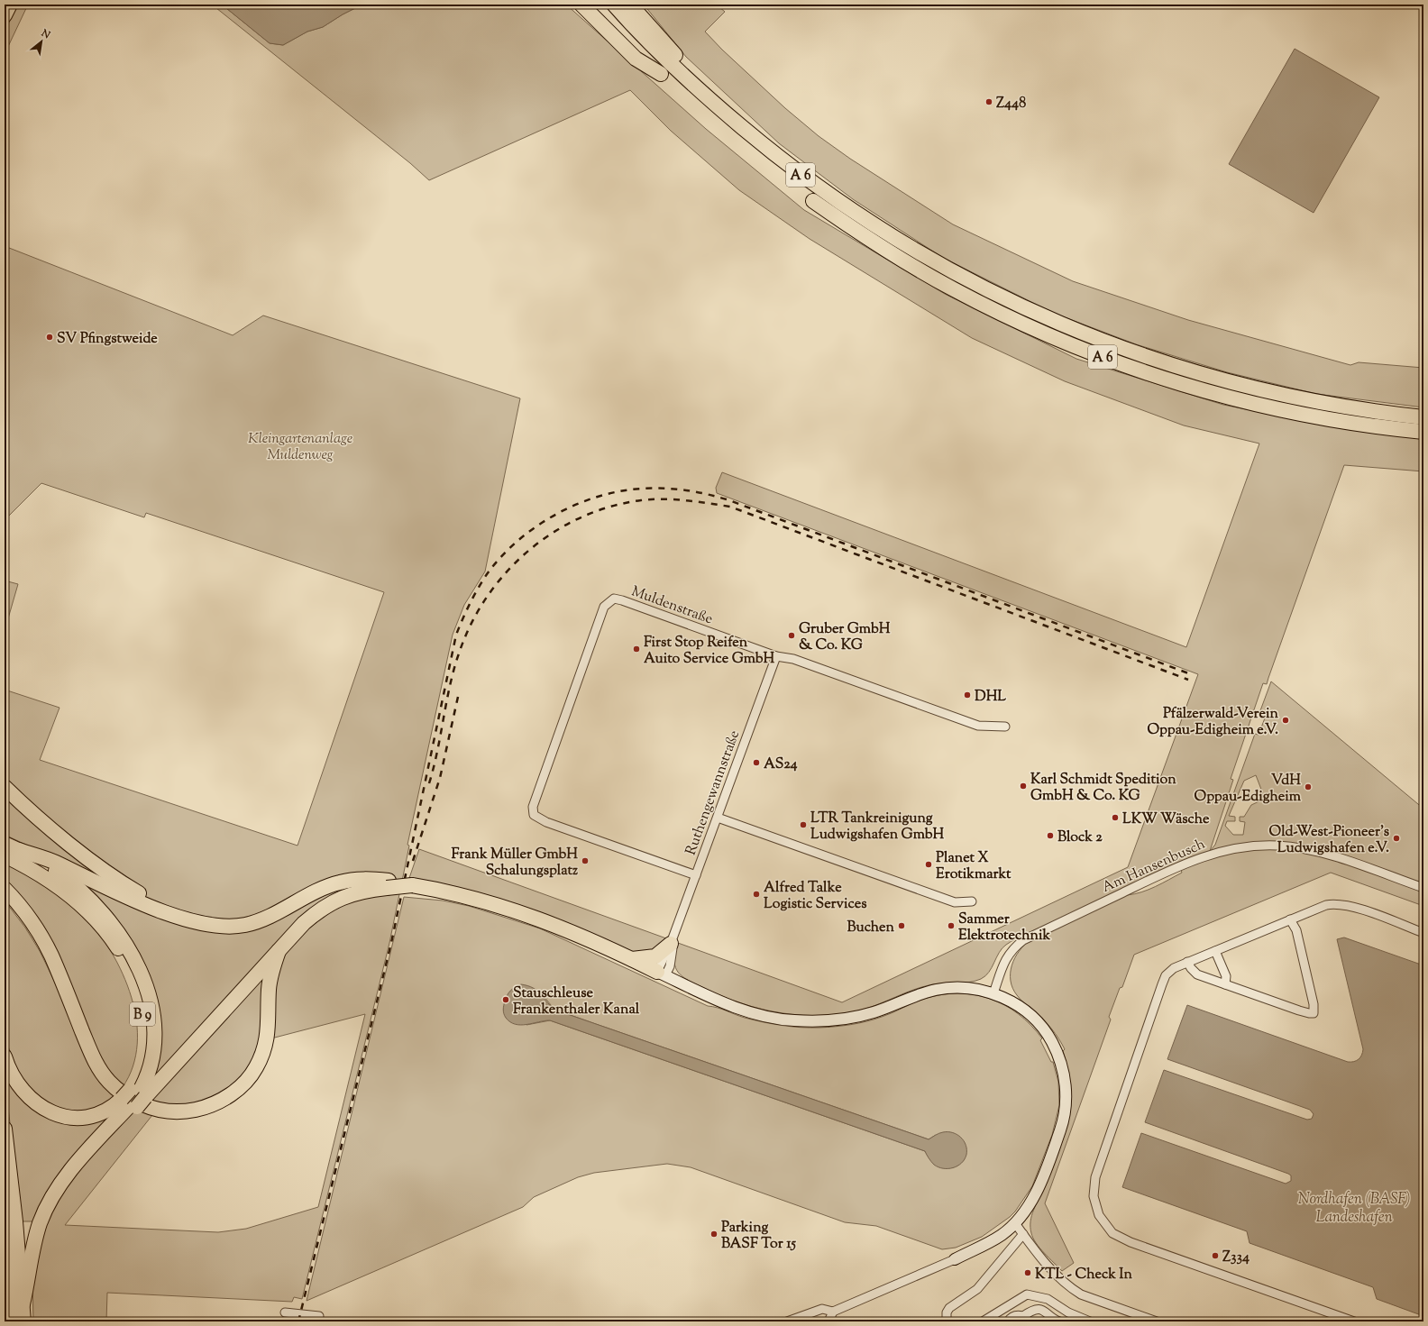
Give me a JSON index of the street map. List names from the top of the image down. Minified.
{"streets":{"highway":["A 6","B 9"],"street":["Muldenstraße","Ruthengewannstraße","Am Hansenbusch"]},"crossings":[["Muldenstraße","Ruthengewannstraße"]],"water":["Nordhafen (BASF) Landeshafen"],"parks":["Kleingartenanlage Muldenweg"],"places":["Z448","SV Pfingstweide","Gruber GmbH & Co. KG","First Stop Reifen Auito Service GmbH","DHL","Pfälzerwald-Verein Oppau-Edigheim e.V.","AS24","Karl Schmidt Spedition GmbH & Co. KG","VdH Oppau-Edigheim","LKW Wäsche","LTR Tankreinigung Ludwigshafen GmbH","Block 2","Old-West-Pioneer's Ludwigshafen e.V.","Frank Müller GmbH Schalungsplatz","Planet X Erotikmarkt","Alfred Talke Logistic Services","Buchen","Sammer Elektrotechnik","Stauschleuse Frankenthaler Kanal","Parking BASF Tor 15","Z334","KTL - Check In"],"north":"top right"}
